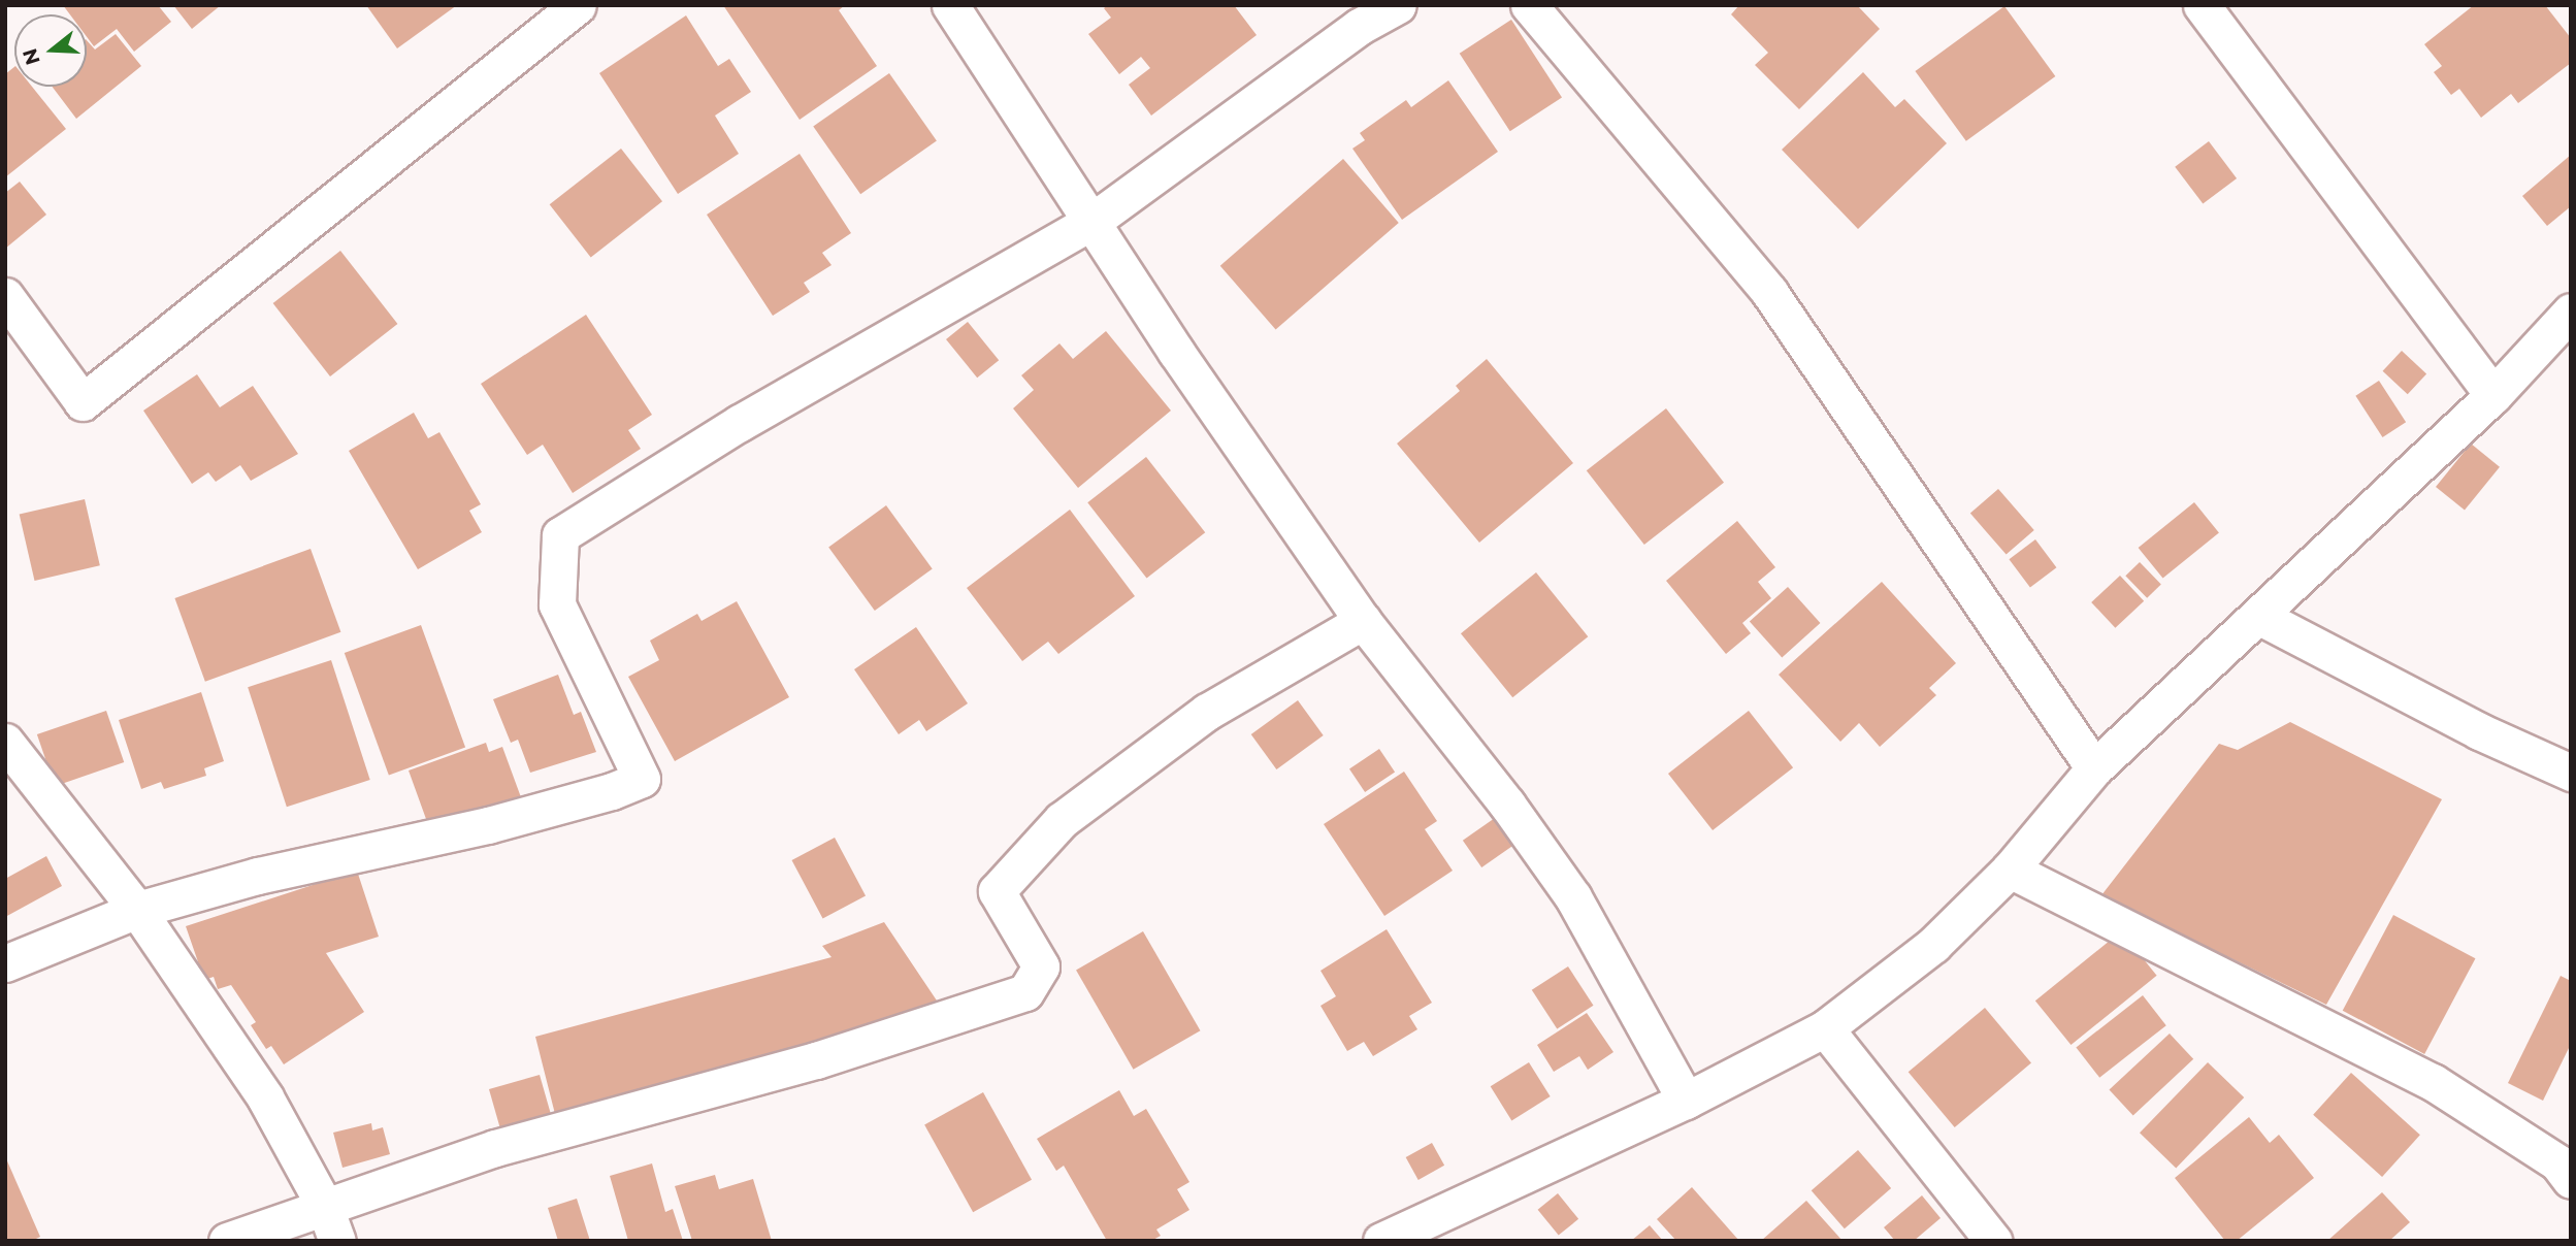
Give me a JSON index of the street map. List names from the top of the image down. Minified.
{"north":"left"}
